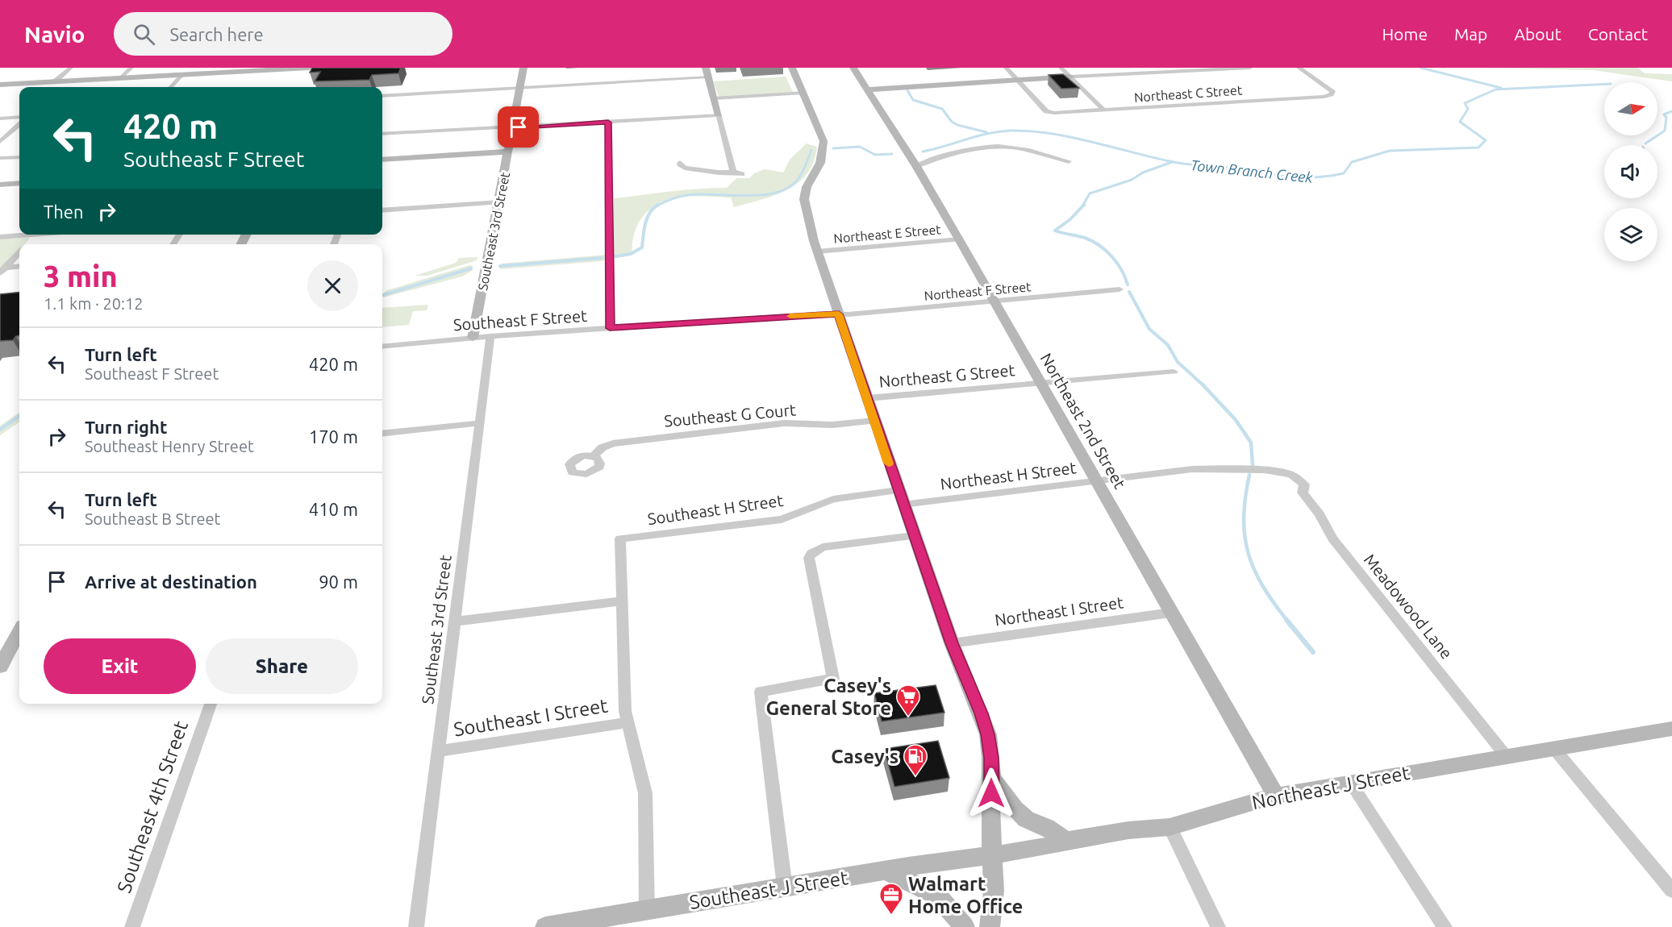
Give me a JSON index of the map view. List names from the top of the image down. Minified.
{"streets":{"street":["Northeast C Street","Southeast 3rd Street","Northeast E Street","Northeast F Street","Southeast F Street","Northeast G Street","Southeast G Court","Northeast 2nd Street","Northeast H Street","Southeast H Street","Meadowood Lane","Northeast I Street","Southeast I Street","Northeast J Street","Southeast 4th Street","Southeast J Street"]},"crossings":[["Southeast 3rd Street","Southeast F Street"],["Southeast 3rd Street","Southeast I Street"],["Northeast E Street","Northeast 2nd Street"],["Northeast F Street","Southeast F Street"],["Northeast F Street","Northeast 2nd Street"],["Northeast G Street","Northeast 2nd Street"],["Northeast 2nd Street","Northeast H Street"],["Northeast 2nd Street","Northeast I Street"],["Northeast 2nd Street","Northeast J Street"],["Northeast H Street","Southeast H Street"],["Northeast H Street","Meadowood Lane"],["Meadowood Lane","Northeast J Street"],["Northeast J Street","Southeast J Street"]],"water":["Town Branch Creek"],"places":{"supermarket":["Casey's General Store"],"fuel station":["Casey's"],"office":["Walmart Home Office"]},"north":"right","page":{"header":"Navio","search":"Search here","nav":["Home","Map","About","Contact"],"turn":["420 m","Southeast F Street"],"then":"Then","heading":["3 min","1.1 km · 20:12"],"list":[{"name":"Turn left","note":"Southeast F Street","value":"420 m"},{"name":"Turn right","note":"Southeast Henry Street","value":"170 m"},{"name":"Turn left","note":"Southeast B Street","value":"410 m"},{"name":"Arrive at destination","value":"90 m"}],"buttons":["Exit","Share"]}}
